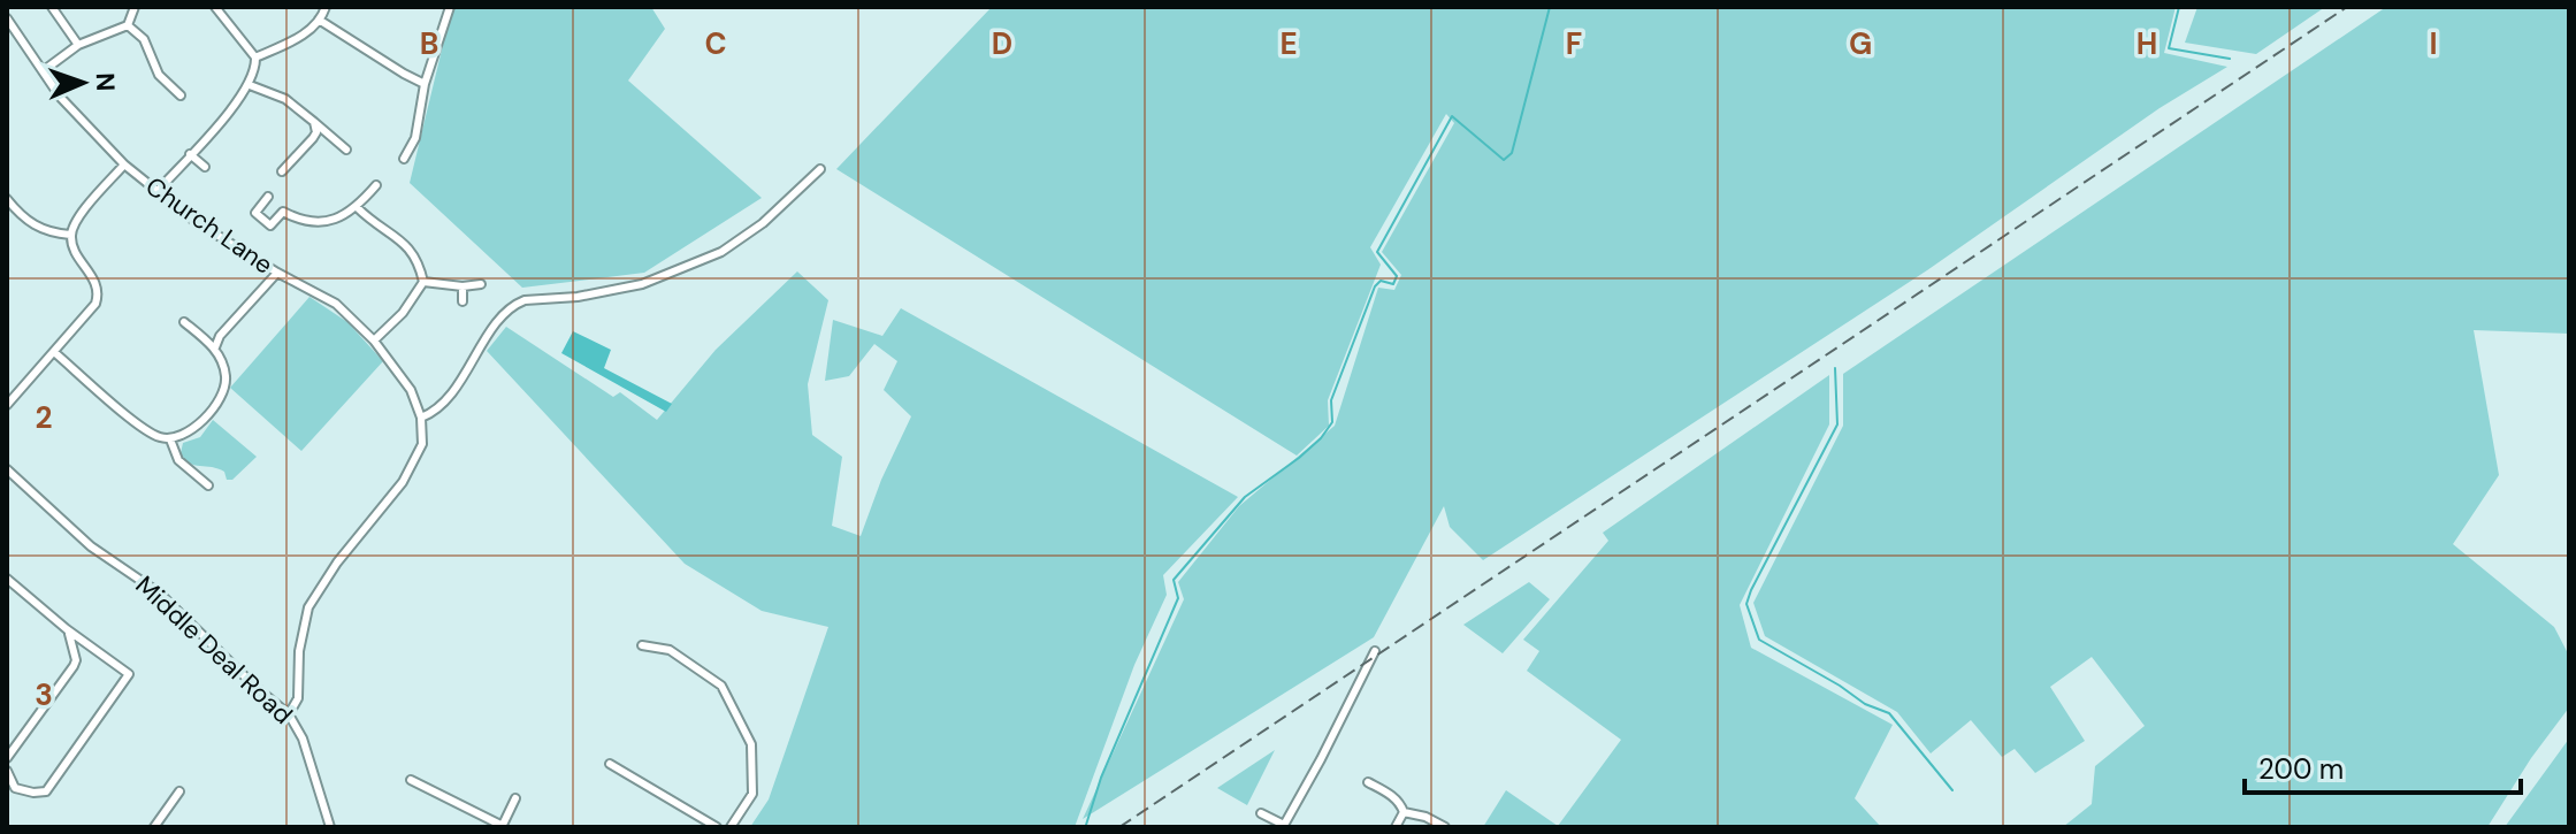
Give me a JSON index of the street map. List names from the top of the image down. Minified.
{"streets":{"street":["Church Lane","Middle Deal Road"]},"scale_bar":"200 m","north":"right","grid":{"columns":["B","C","D","E","F","G","H","I"],"rows":["2","3"]}}
